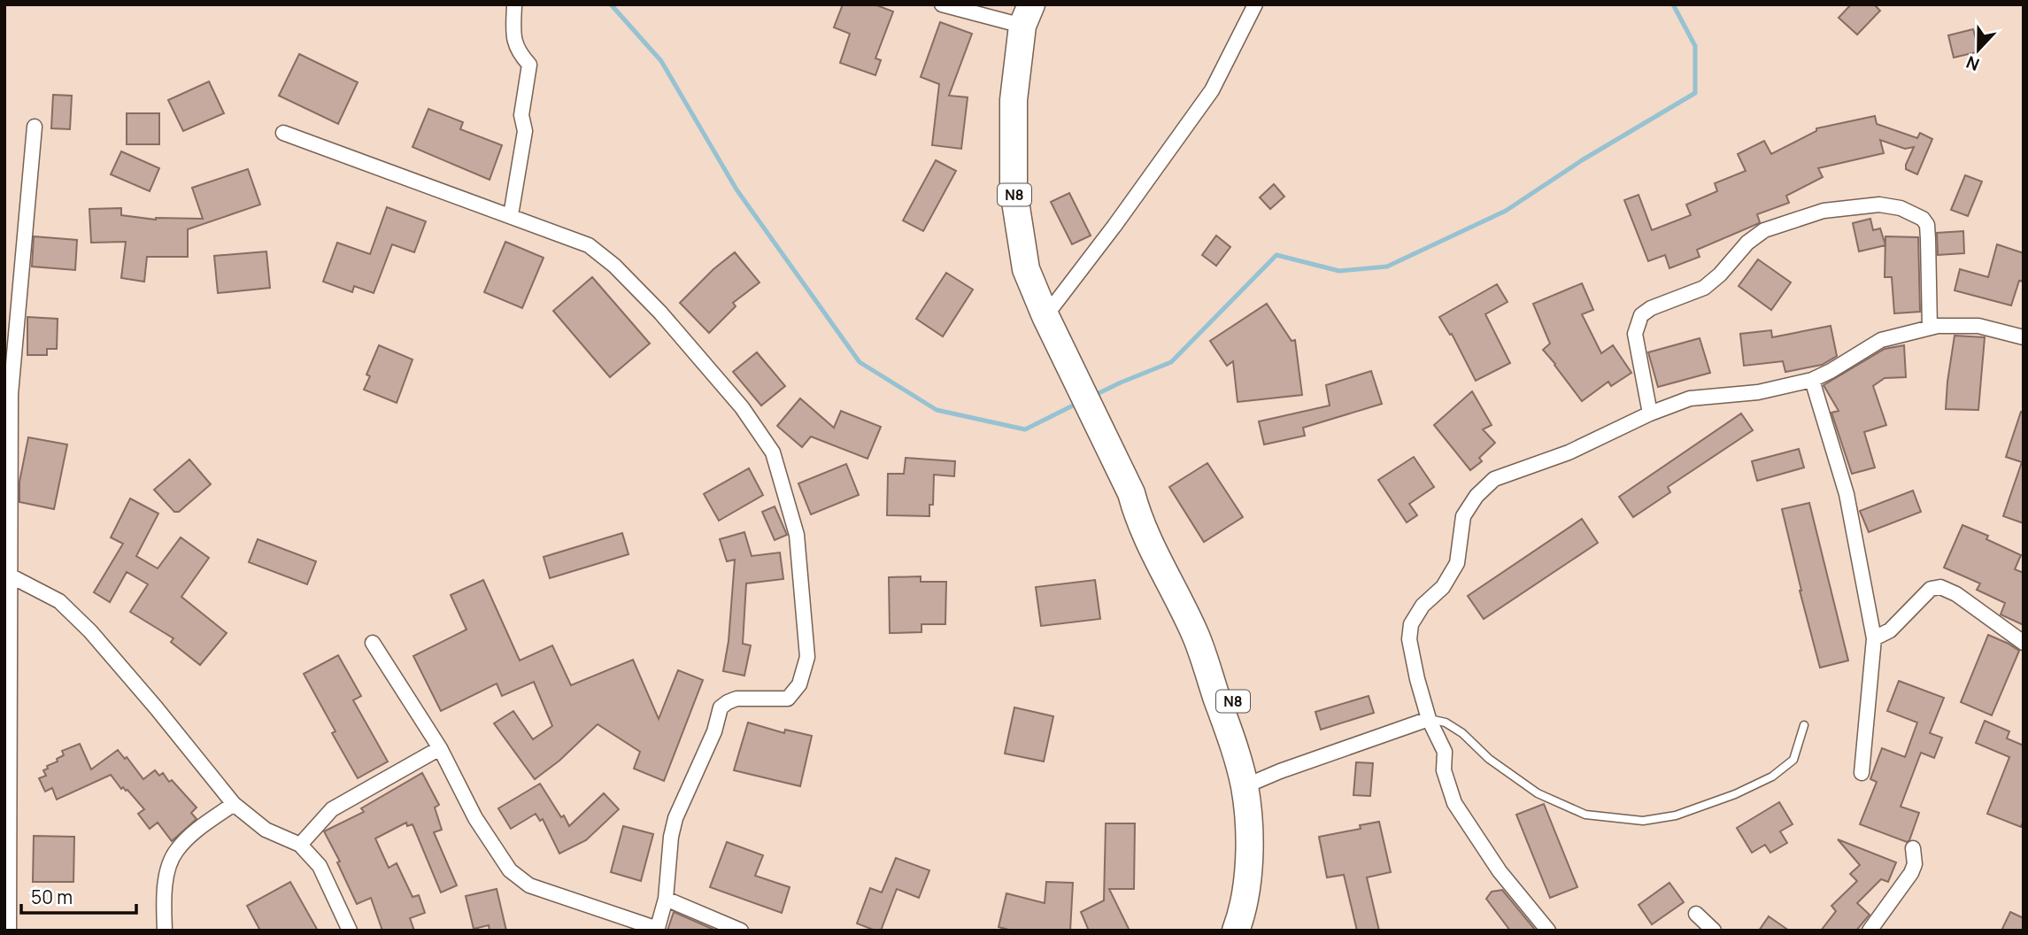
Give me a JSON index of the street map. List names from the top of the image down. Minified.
{"streets":{"highway":["N8"]},"scale_bar":"50 m","north":"bottom"}
